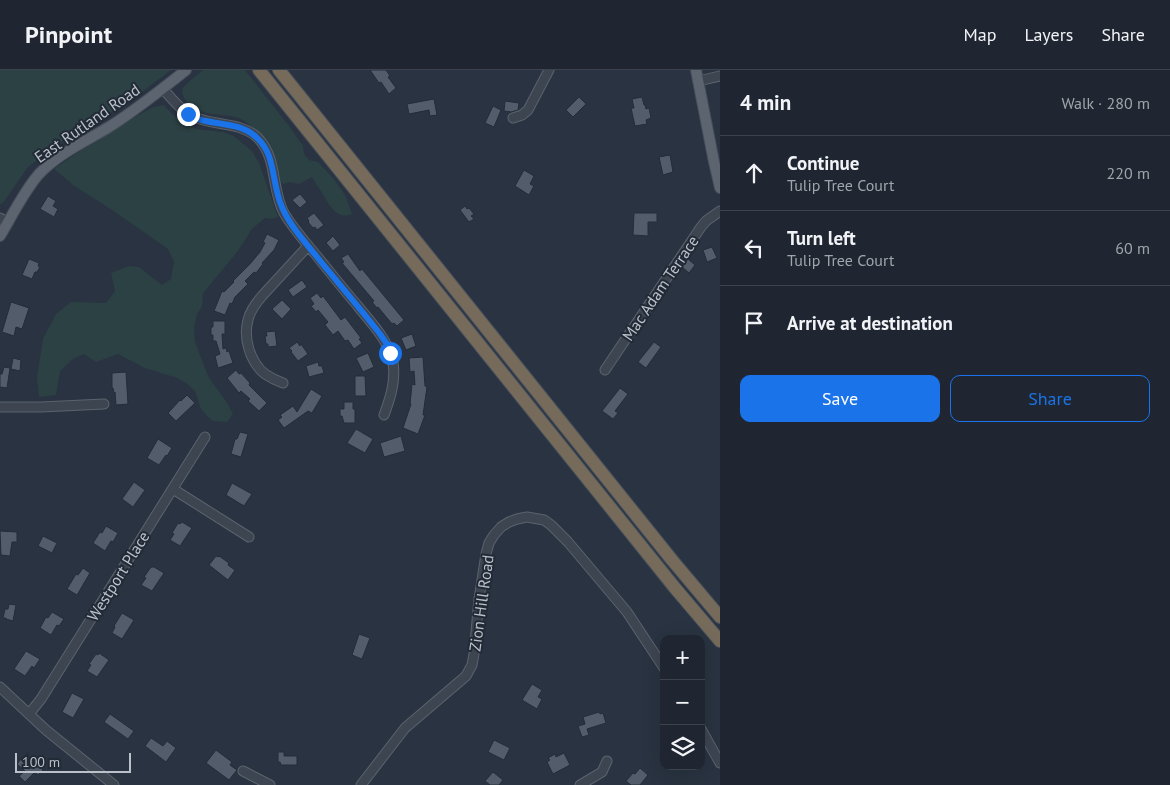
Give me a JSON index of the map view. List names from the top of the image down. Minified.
{"streets":{"main road":["East Rutland Road"],"street":["Mac Adam Terrace","Westport Place","Zion Hill Road"]},"scale_bar":"100 m","page":{"header":"Pinpoint","nav":["Map","Layers","Share"],"heading":["4 min","Walk · 280 m"],"list":[["Continue","Tulip Tree Court","220 m"],["Turn left","Tulip Tree Court","60 m"],"Arrive at destination"],"buttons":["Save","Share"],"map_buttons":["+","−"],"scale":"100 m"}}
